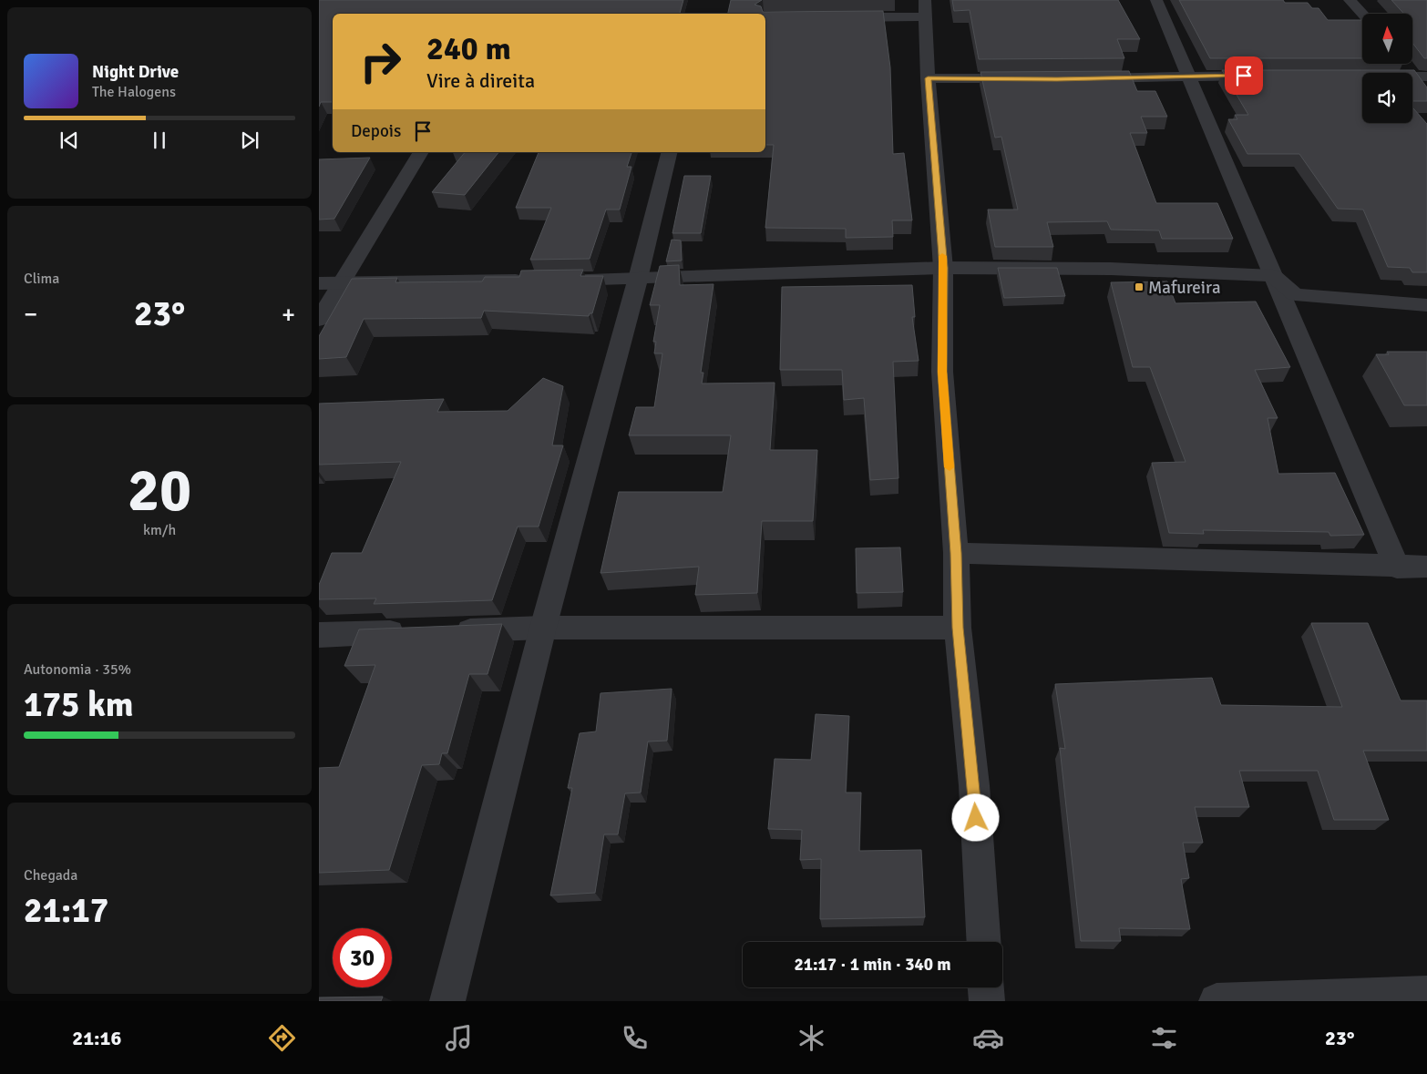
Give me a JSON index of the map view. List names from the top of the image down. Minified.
{"places":{"transit":["Mafureira"]},"north":"top","page":{"turn":["240 m","Vire à direita"],"song":["Night Drive","The Halogens"],"then":"Depois","tile":["Clima",["20","km/h"],["Autonomia · 35%","175 km"],["Chegada","21:17"]],"heat":["−","23°","+"],"limit":"30","trip":"21:17 · 1 min · 340 m","tabs":["21:16","23°"]}}
